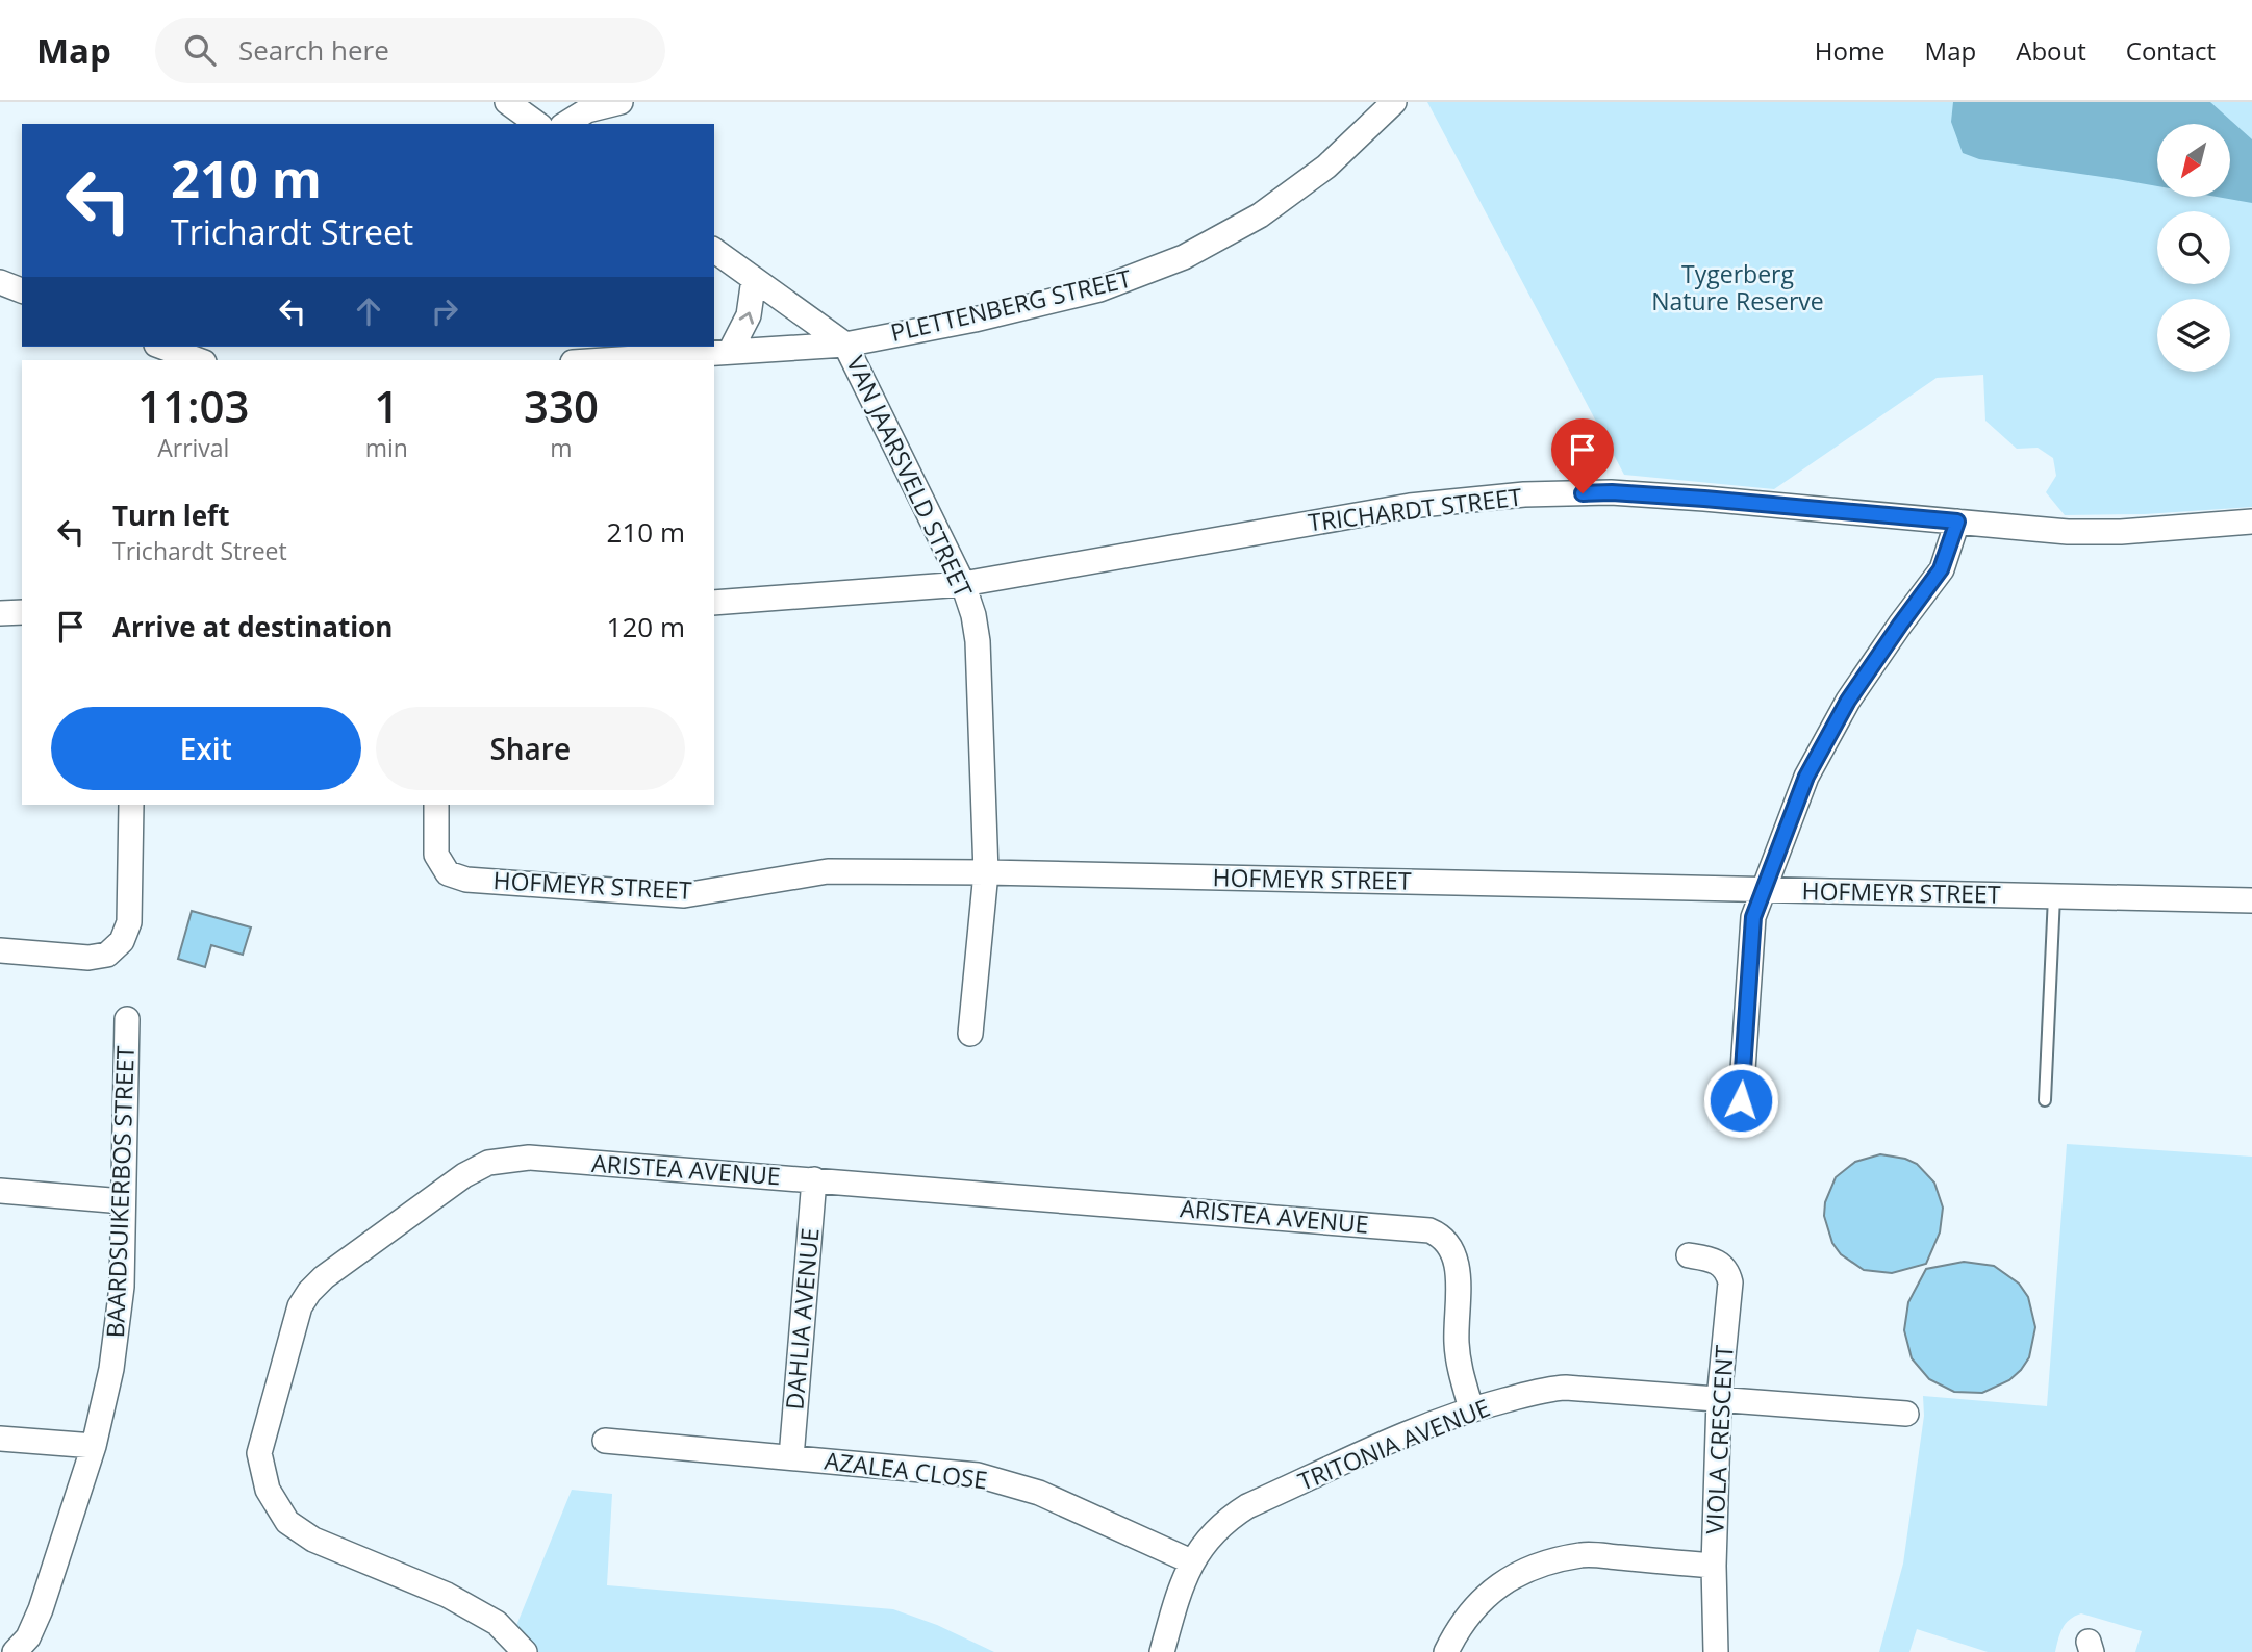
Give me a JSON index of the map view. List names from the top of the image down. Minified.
{"streets":{"street":["PLETTENBERG STREET","VAN JAARSVELD STREET","TRICHARDT STREET","HOFMEYR STREET","ARISTEA AVENUE","BAARDSUIKERBOS STREET","DAHLIA AVENUE","VIOLA CRESCENT","TRITONIA AVENUE","AZALEA CLOSE"]},"crossings":[["PLETTENBERG STREET","VAN JAARSVELD STREET"],["VAN JAARSVELD STREET","TRICHARDT STREET"],["VAN JAARSVELD STREET","HOFMEYR STREET"],["ARISTEA AVENUE","DAHLIA AVENUE"],["ARISTEA AVENUE","TRITONIA AVENUE"],["DAHLIA AVENUE","AZALEA CLOSE"],["VIOLA CRESCENT","TRITONIA AVENUE"],["TRITONIA AVENUE","AZALEA CLOSE"]],"parks":["Tygerberg Nature Reserve"],"north":"bottom left","page":{"header":"Map","search":"Search here","nav":["Home","Map","About","Contact"],"turn":["210 m","Trichardt Street"],"eta":["11:03","Arrival","1","min","330","m"],"list":[{"name":"Turn left","note":"Trichardt Street","value":"210 m"},{"name":"Arrive at destination","value":"120 m"}],"buttons":["Exit","Share"]}}
